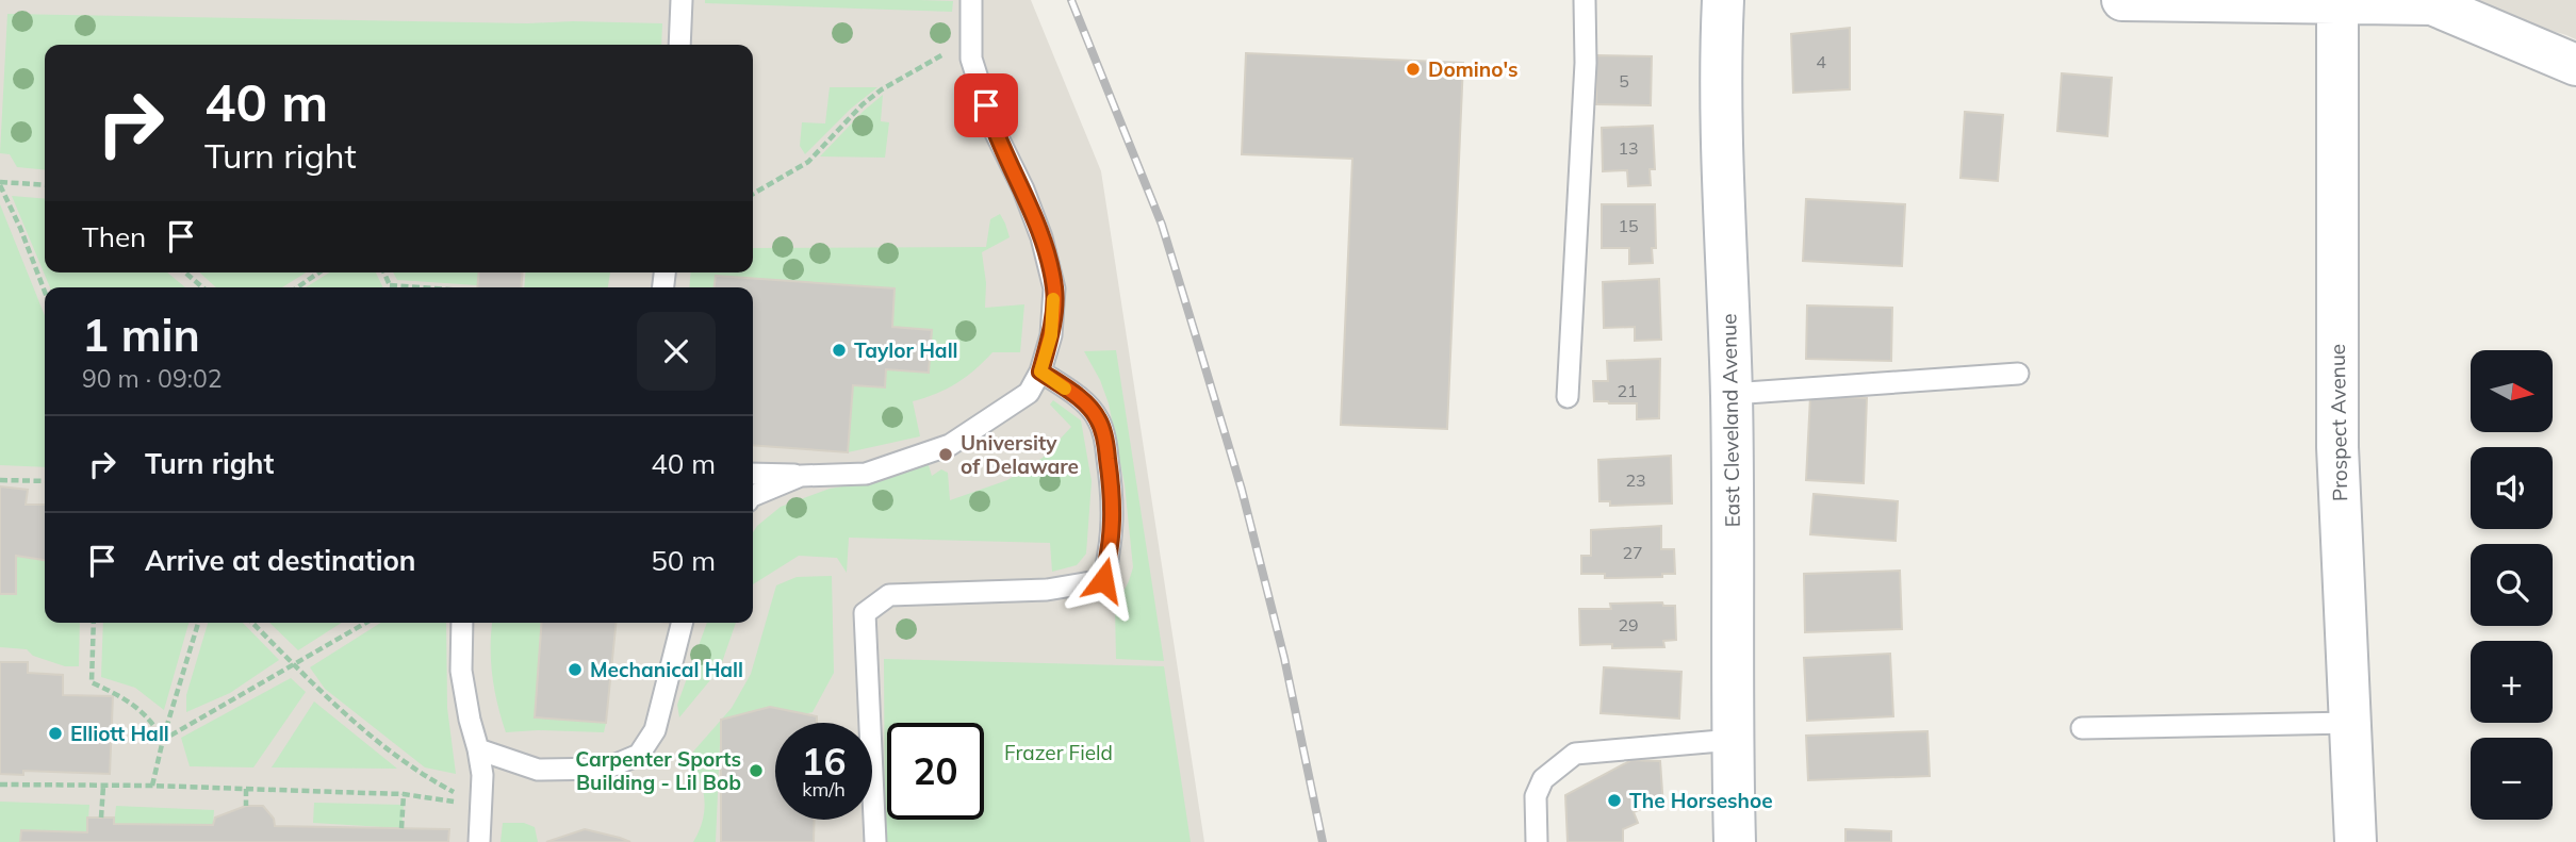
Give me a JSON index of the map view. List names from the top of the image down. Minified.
{"streets":{"street":["East Cleveland Avenue","Prospect Avenue"]},"parks":["Frazer Field"],"places":["Domino's","Taylor Hall","University of Delaware","Mechanical Hall","Elliott Hall","Carpenter Sports Building - Lil Bob","The Horseshoe"],"house_numbers":["4","5","13","15","21","23","27","29"],"north":"right","page":{"turn":["40 m","Turn right"],"then":"Then","heading":["1 min","90 m · 09:02"],"map_buttons":["+","−"],"list":[{"name":"Turn right","value":"40 m"},{"name":"Arrive at destination","value":"50 m"}],"speed":"16 km/h","limit":"20"}}
